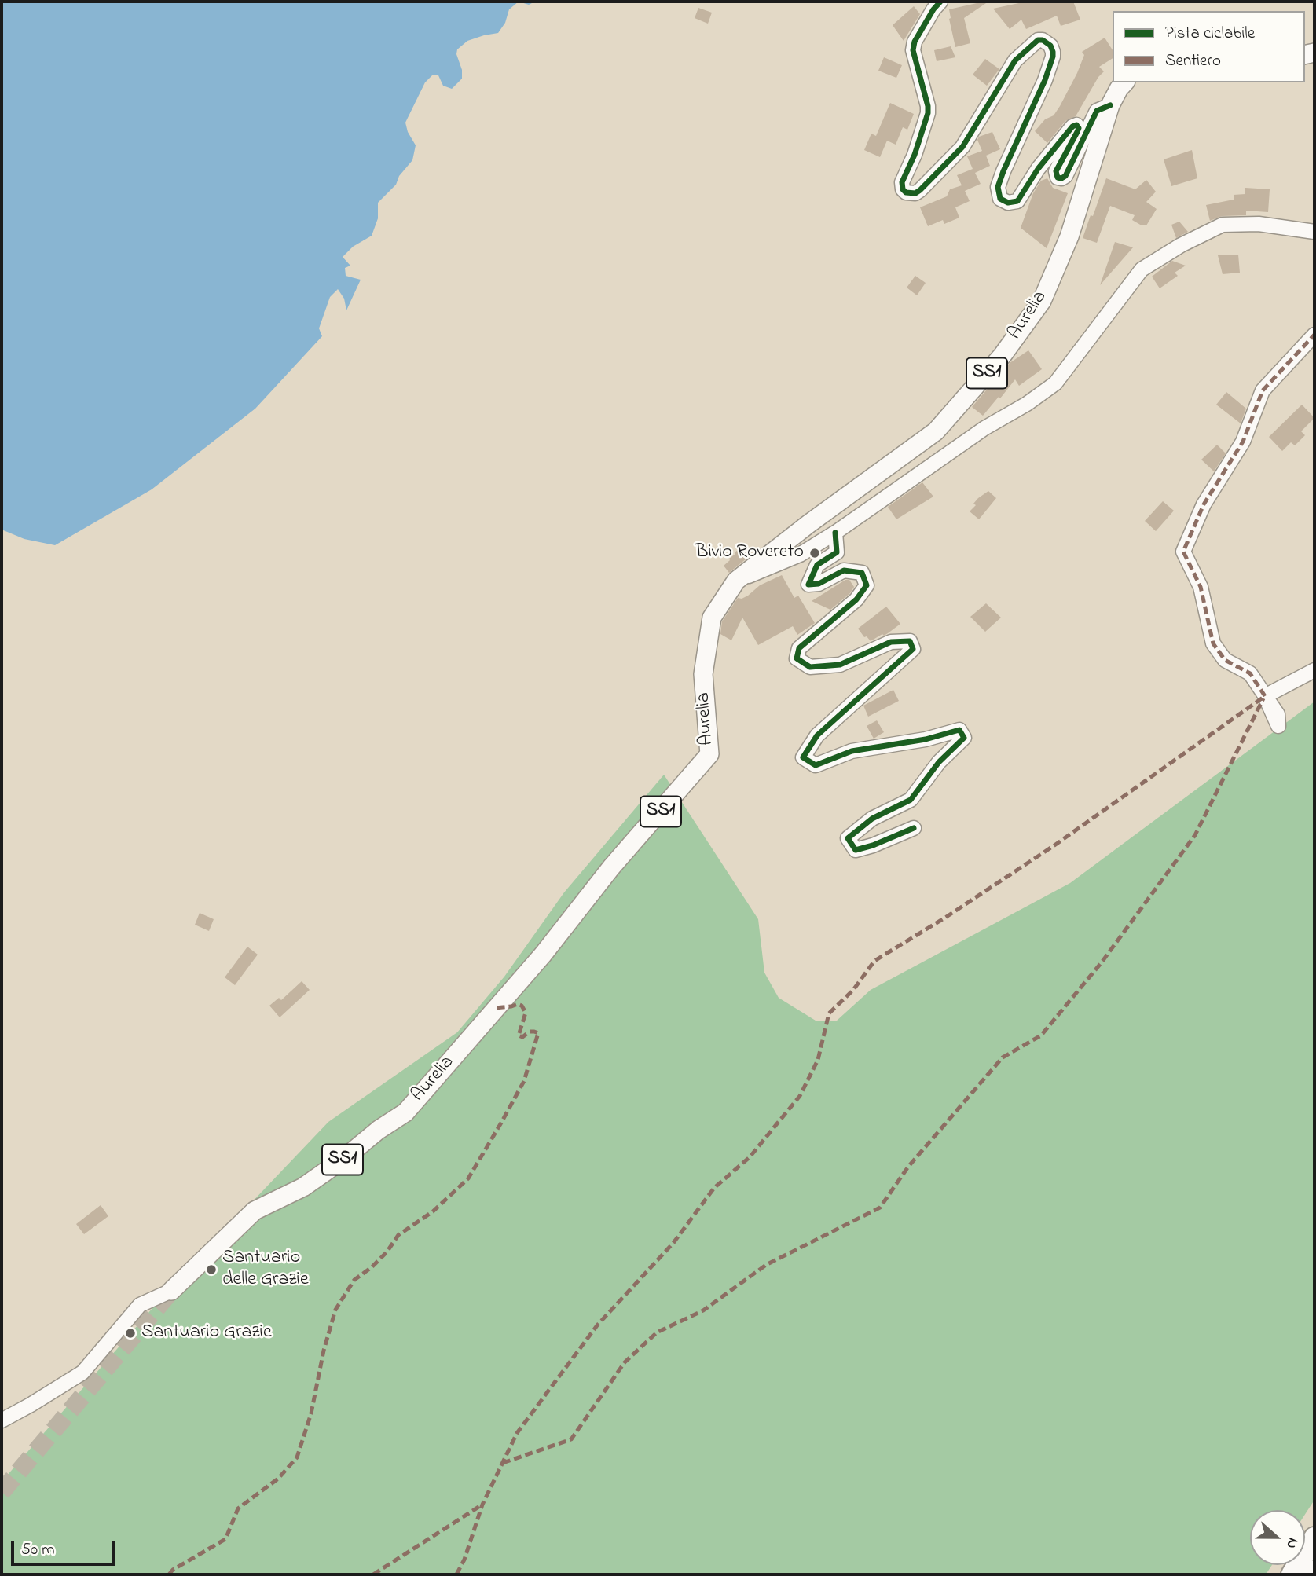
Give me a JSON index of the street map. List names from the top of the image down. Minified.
{"streets":{"main road":["Aurelia","SS1"]},"places":["Bivio Rovereto","Santuario delle Grazie","Santuario Grazie"],"legend":["Pista ciclabile","Sentiero"],"scale_bar":"50 m","north":"right"}
